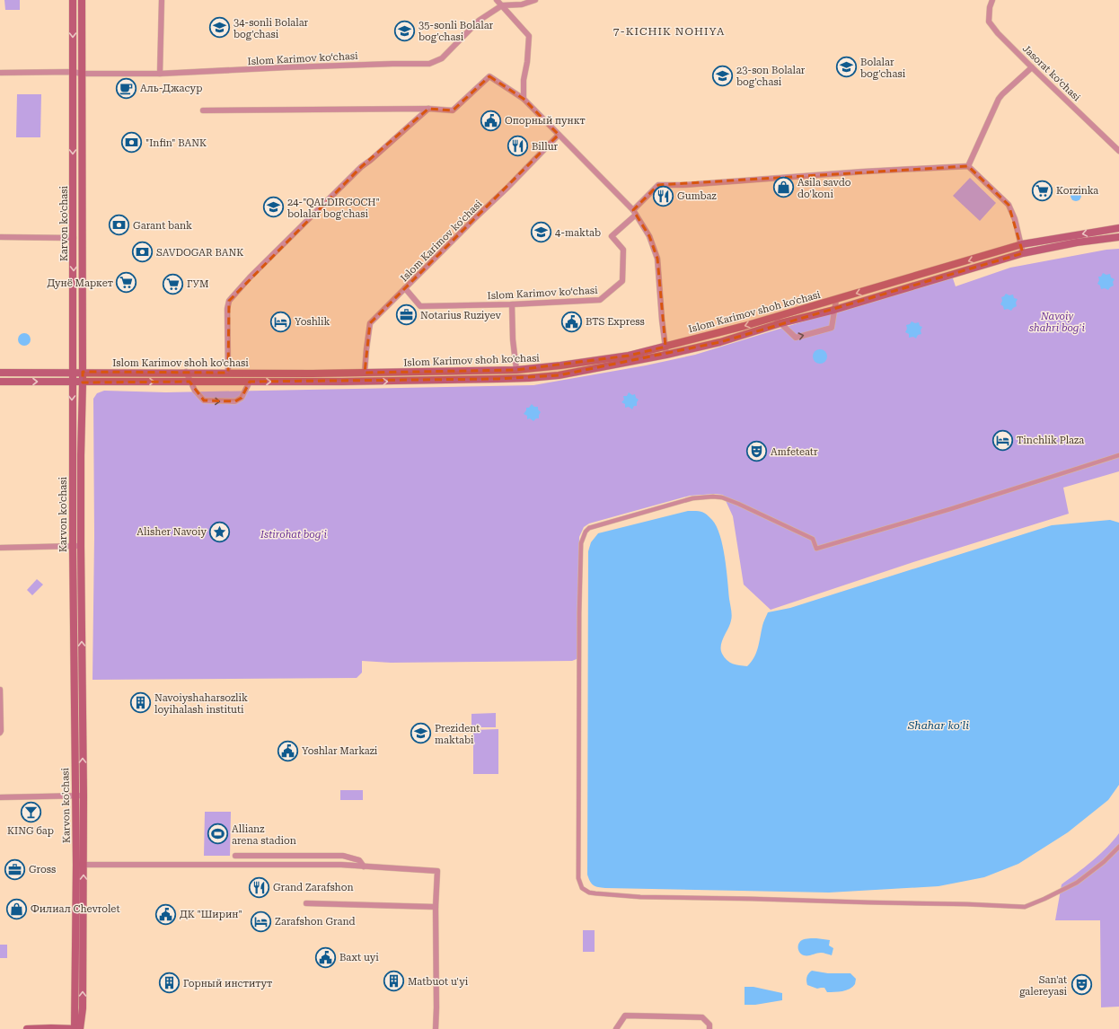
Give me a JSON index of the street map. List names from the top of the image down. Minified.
{"streets":{"main road":["Karvon ko'chasi","Islom Karimov shoh ko'chasi"],"street":["Islom Karimov ko‘chasi","Jasorat ko‘chasi","Islom Karimov ko'chasi"]},"crossings":[["Islom Karimov ko‘chasi","Karvon ko'chasi"],["Islom Karimov ko‘chasi","Islom Karimov ko'chasi"],["Karvon ko'chasi","Islom Karimov shoh ko'chasi"],["Islom Karimov ko'chasi","Islom Karimov shoh ko'chasi"]],"districts":["7-KICHIK NOHIYA"],"water":["Shahar ko'li"],"parks":["Navoiy shahri bog'i","Istirohat bog'i"],"places":{"school or university":["34-sonli Bolalar bog'chasi","35-sonli Bolalar bog'chasi","Bolalar bog'chasi","23-son Bolalar bog'chasi","24-\"QALDIRGOCH\" bolalar bog'chasi","4-maktab","Prezident maktabi"],"cafe":["Аль-Джасур"],"public building":["Опорный пункт","BTS Express","Yoshlar Markazi","ДК \"Ширин\"","Baxt uyi"],"bank":["\"Infin\" BANK","Garant bank","SAVDOGAR BANK"],"restaurant":["Billur","Gumbaz","Grand Zarafshon"],"shop":["Asila savdo do'koni","Филиал Chevrolet"],"supermarket":["Korzinka","Дунё Маркет","ГУМ"],"office":["Notarius Ruziyev","Gross"],"hotel":["Yoshlik","Tinchlik Plaza","Zarafshon Grand"],"theatre":["Amfeteatr","San'at galereyasi"],"place":["Alisher Navoiy"],"building":["Navoiyshaharsozlik loyihalash instituti","Matbuot u'yi","Горный институт"],"bar":["KING бар"],"sports":["Allianz arena stadion"]}}
